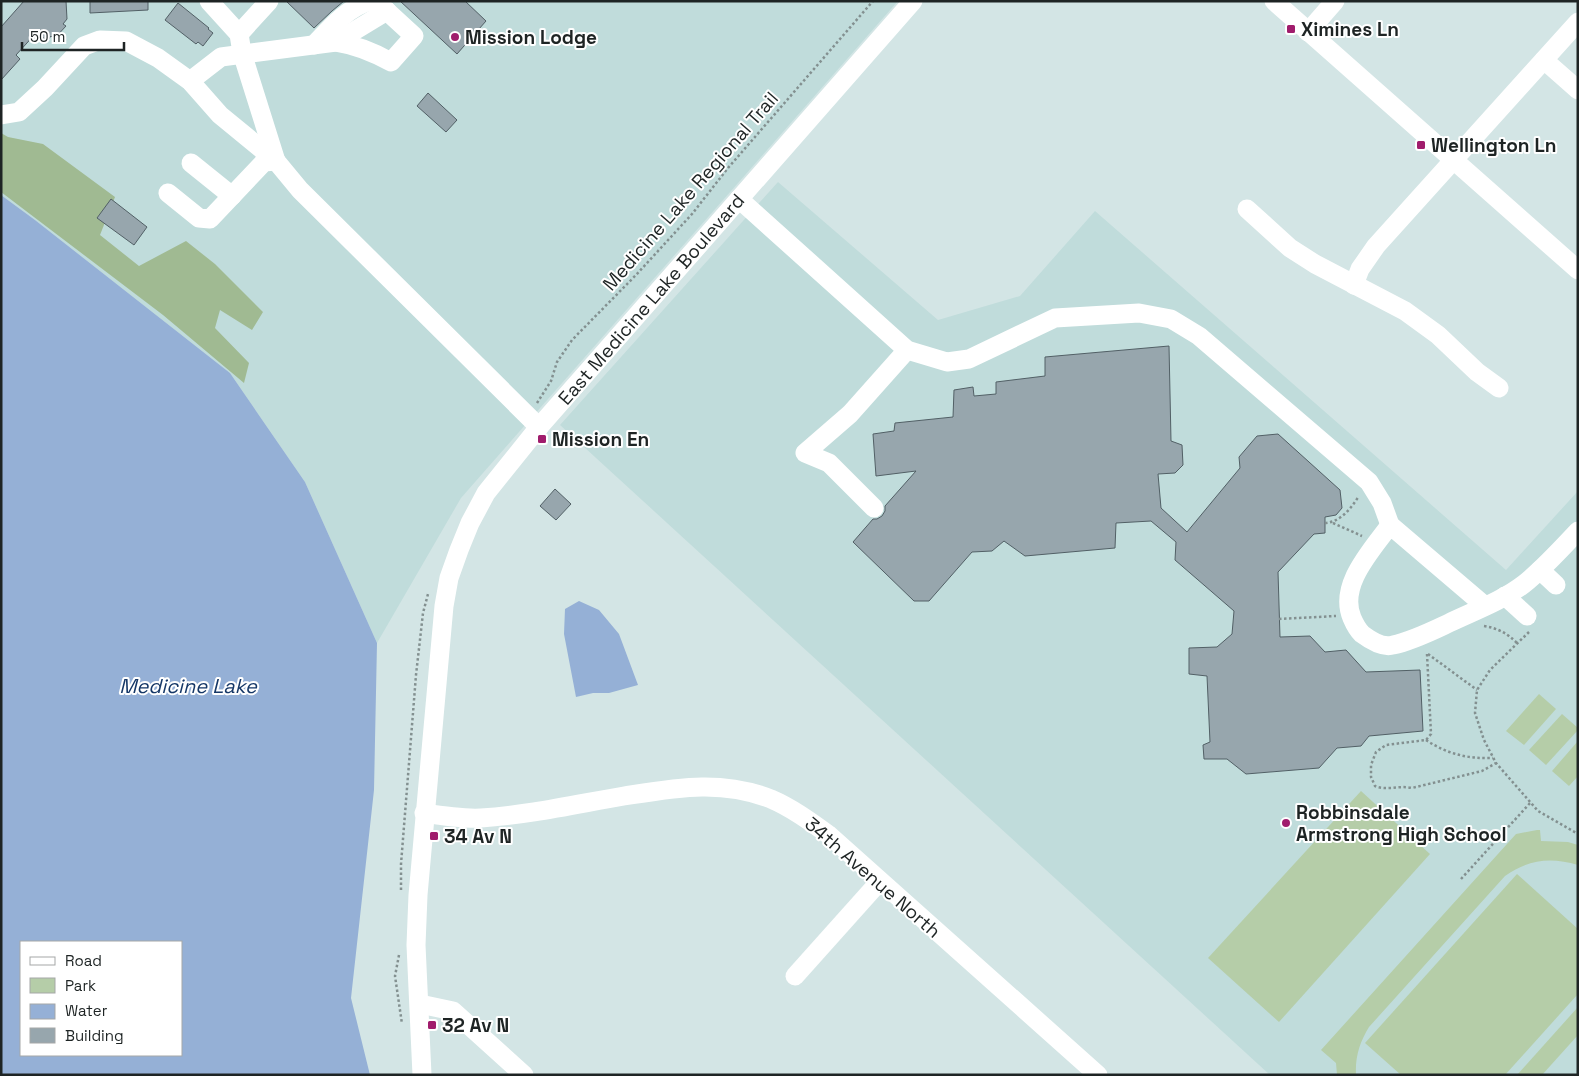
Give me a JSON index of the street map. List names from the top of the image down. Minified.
{"streets":{"street":["East Medicine Lake Boulevard","34th Avenue North"],"path":["Medicine Lake Regional Trail"]},"crossings":[["East Medicine Lake Boulevard","34th Avenue North"]],"water":["Medicine Lake"],"places":{"transit":["Ximines Ln","Wellington Ln","Mission En","34 Av N","32 Av N"],"other":["Mission Lodge","Robbinsdale Armstrong High School"]},"legend":["Road","Park","Water","Building"],"scale_bar":"50 m"}
